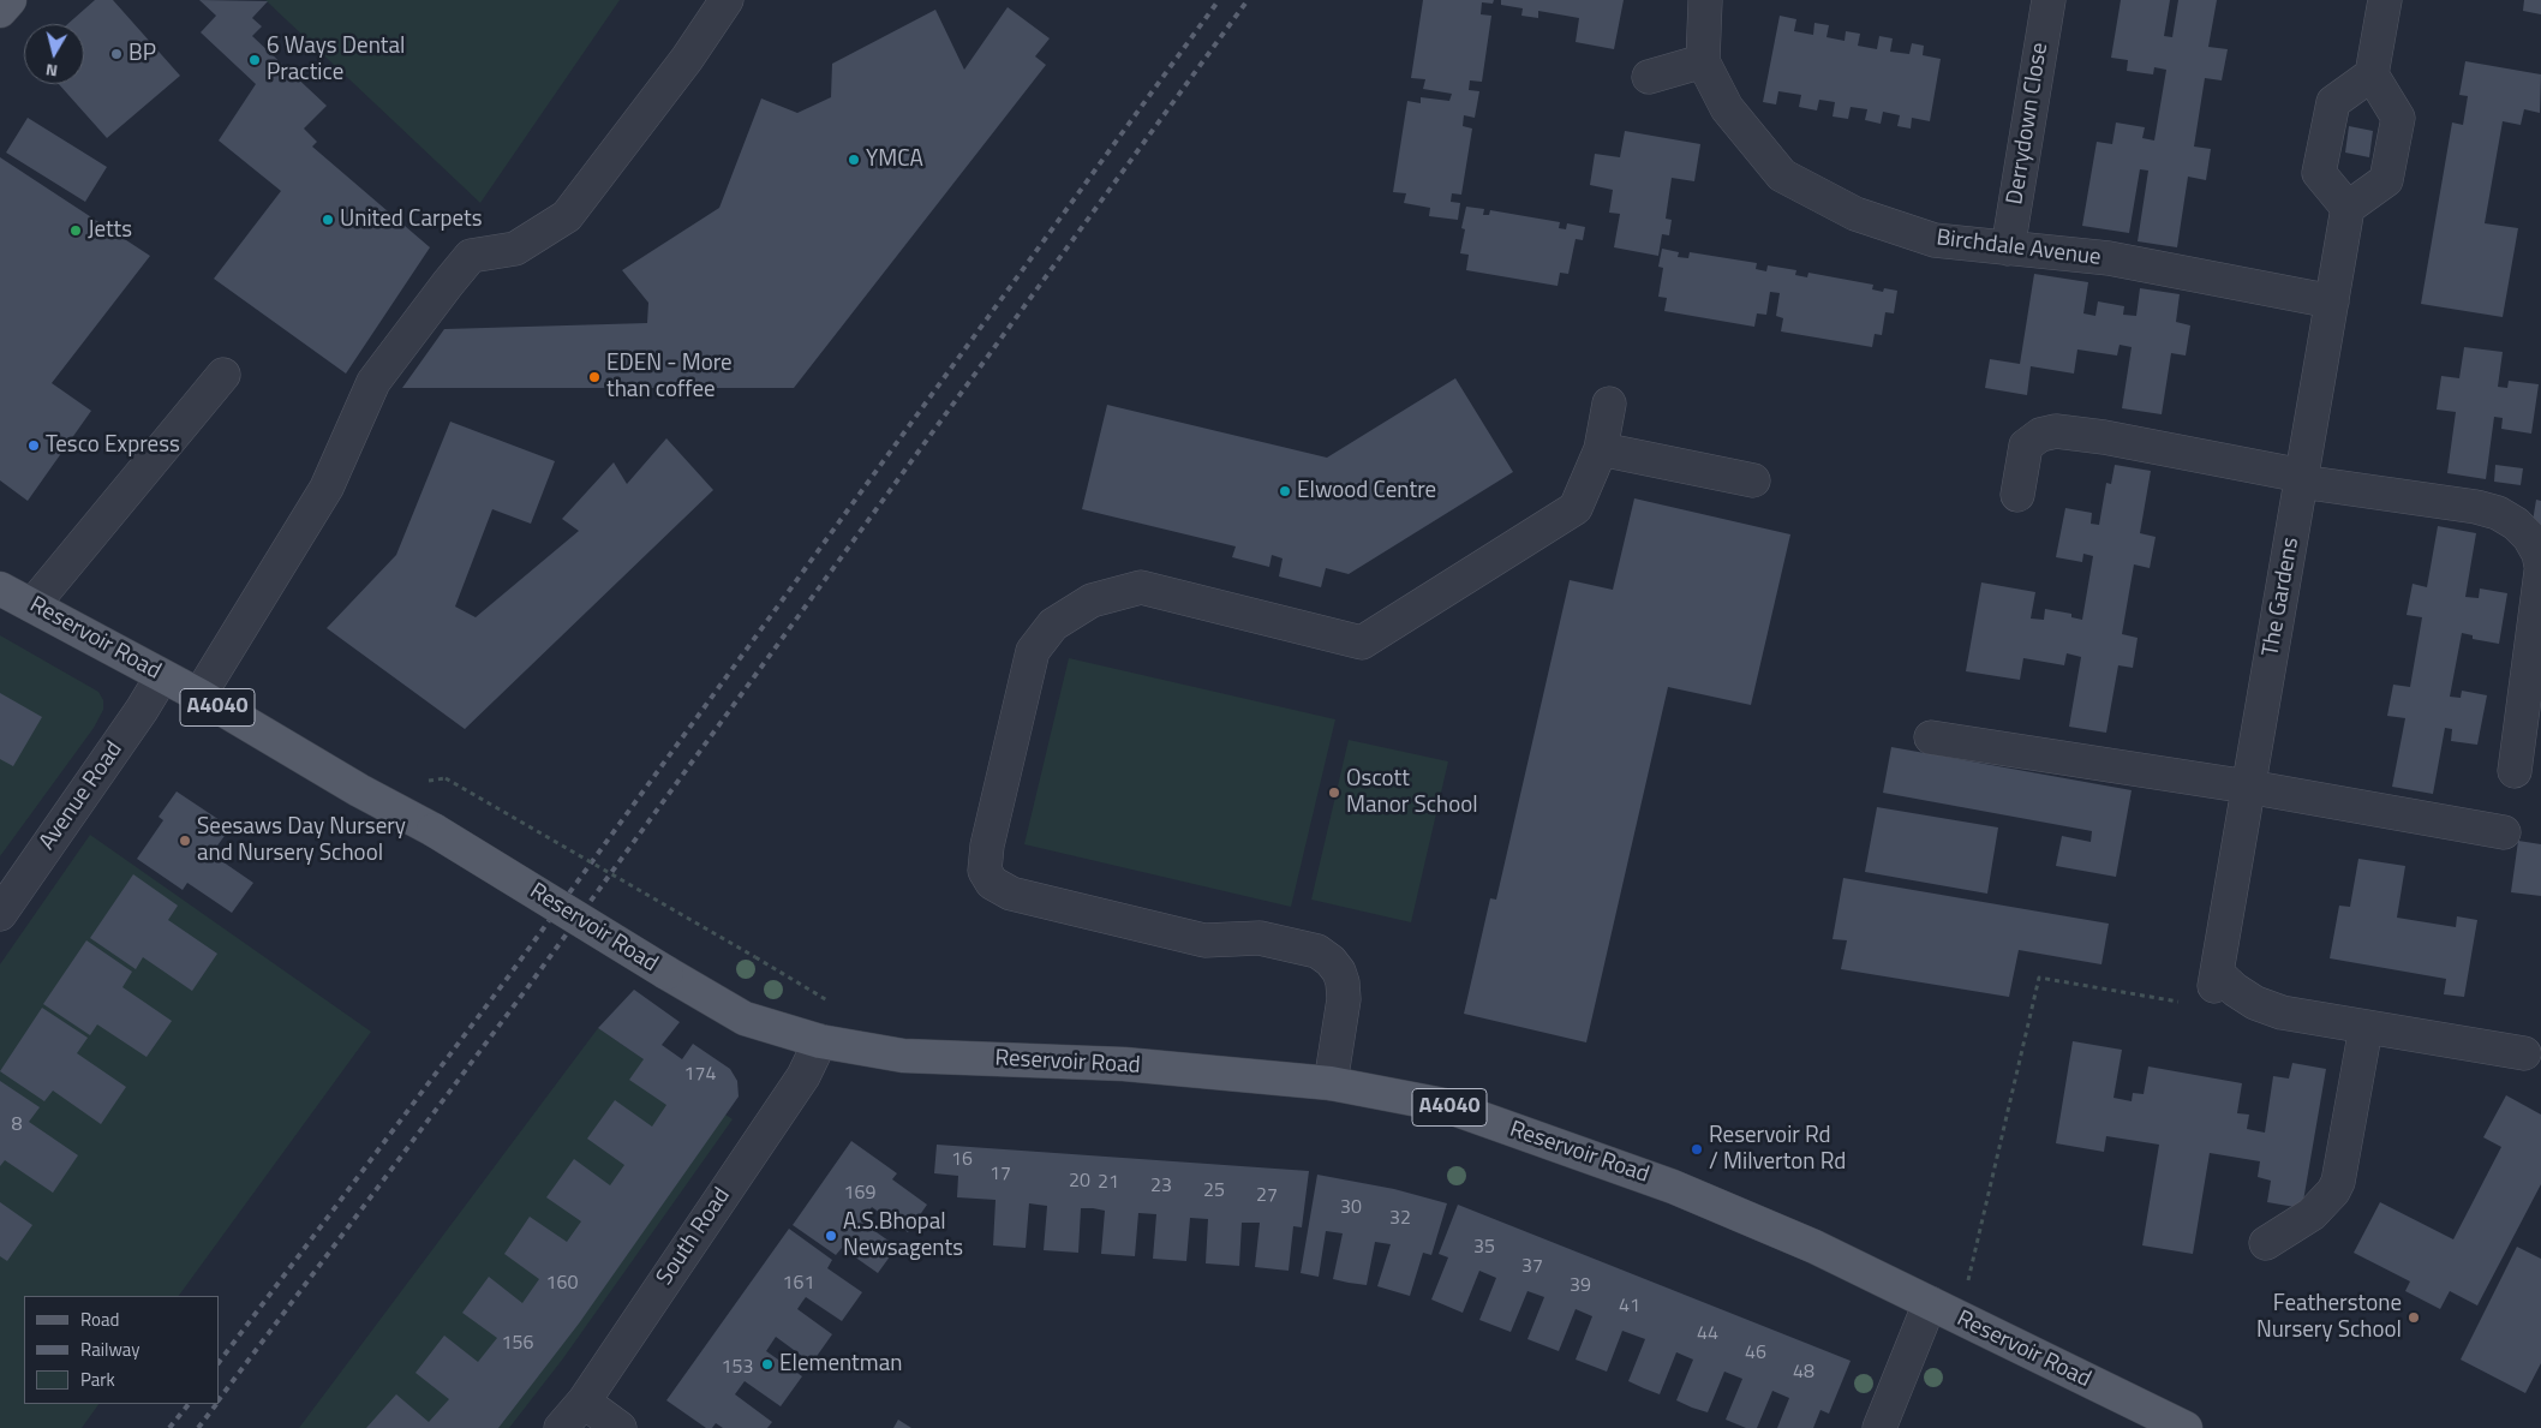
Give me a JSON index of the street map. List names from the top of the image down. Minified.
{"streets":{"main road":["Reservoir Road","A4040"],"street":["Derrydown Close","Birchdale Avenue","The Gardens","Avenue Road","South Road"]},"crossings":[["Derrydown Close","Birchdale Avenue"],["Birchdale Avenue","The Gardens"],["Reservoir Road","Avenue Road"],["Reservoir Road","South Road"]],"places":["BP","6 Ways Dental Practice","YMCA","United Carpets","Jetts","EDEN - More than coffee","Tesco Express","Elwood Centre","Oscott Manor School","Seesaws Day Nursery and Nursery School","Reservoir Rd / Milverton Rd","A.S.Bhopal Newsagents","Featherstone Nursery School","Elementman"],"house_numbers":["174","8","16","17","20","21","23","25","169","27","30","32","35","37","160","161","39","41","44","156","46","153","48"],"legend":["Road","Railway","Park"],"north":"bottom"}
